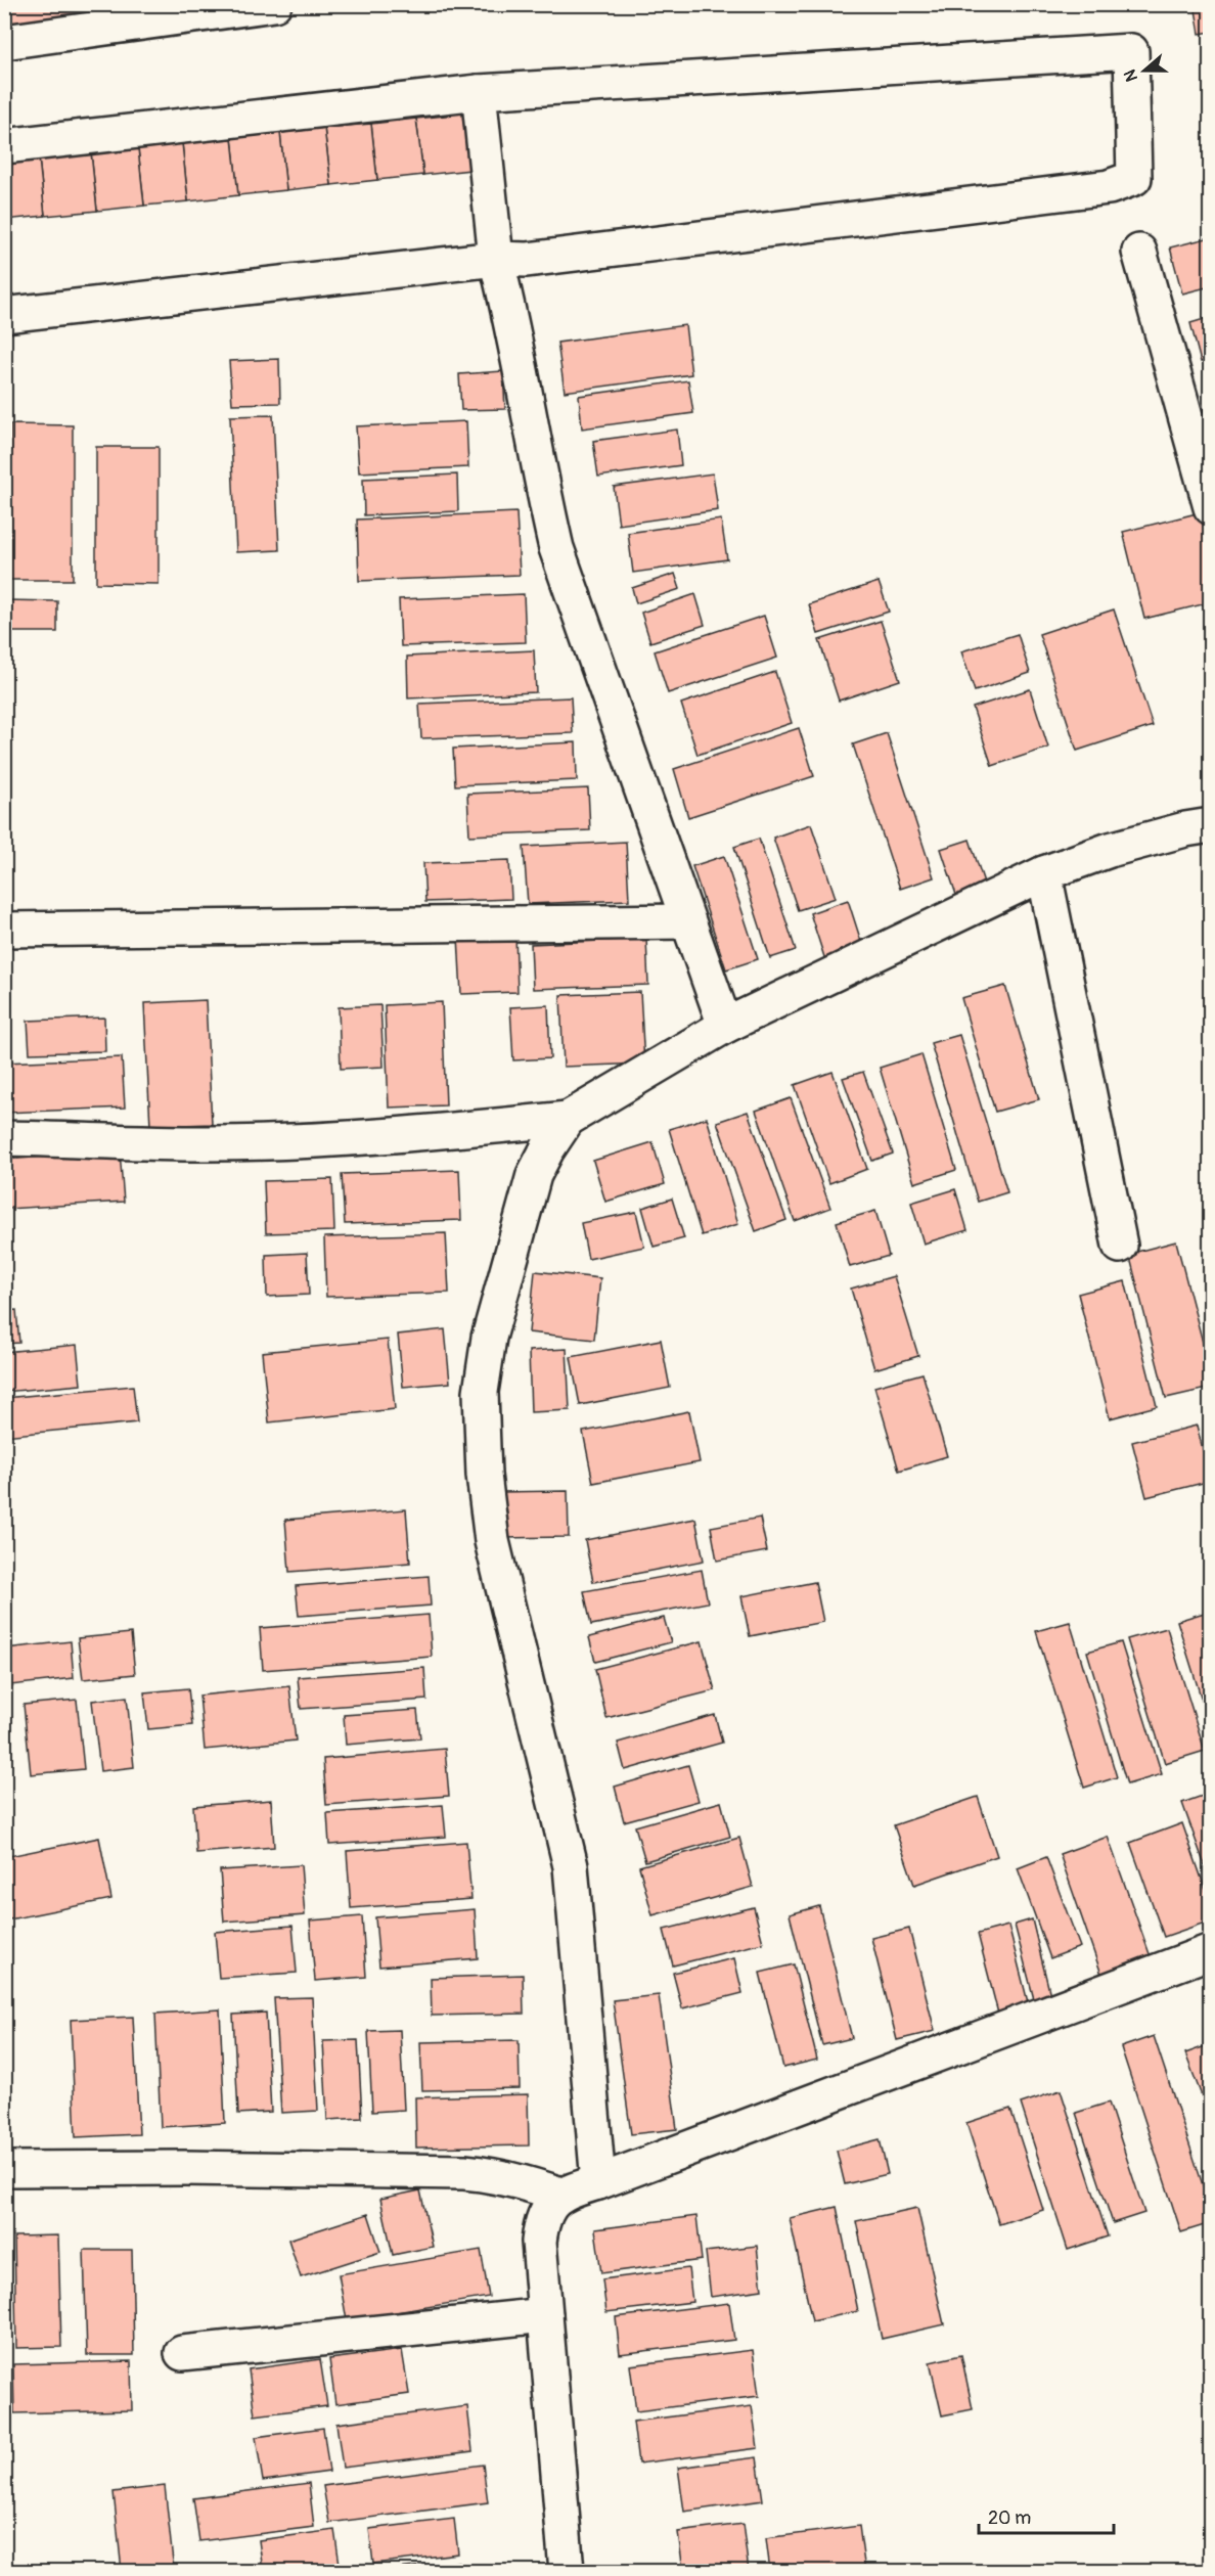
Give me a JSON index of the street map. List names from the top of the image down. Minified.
{"scale_bar":"20 m","north":"left"}
